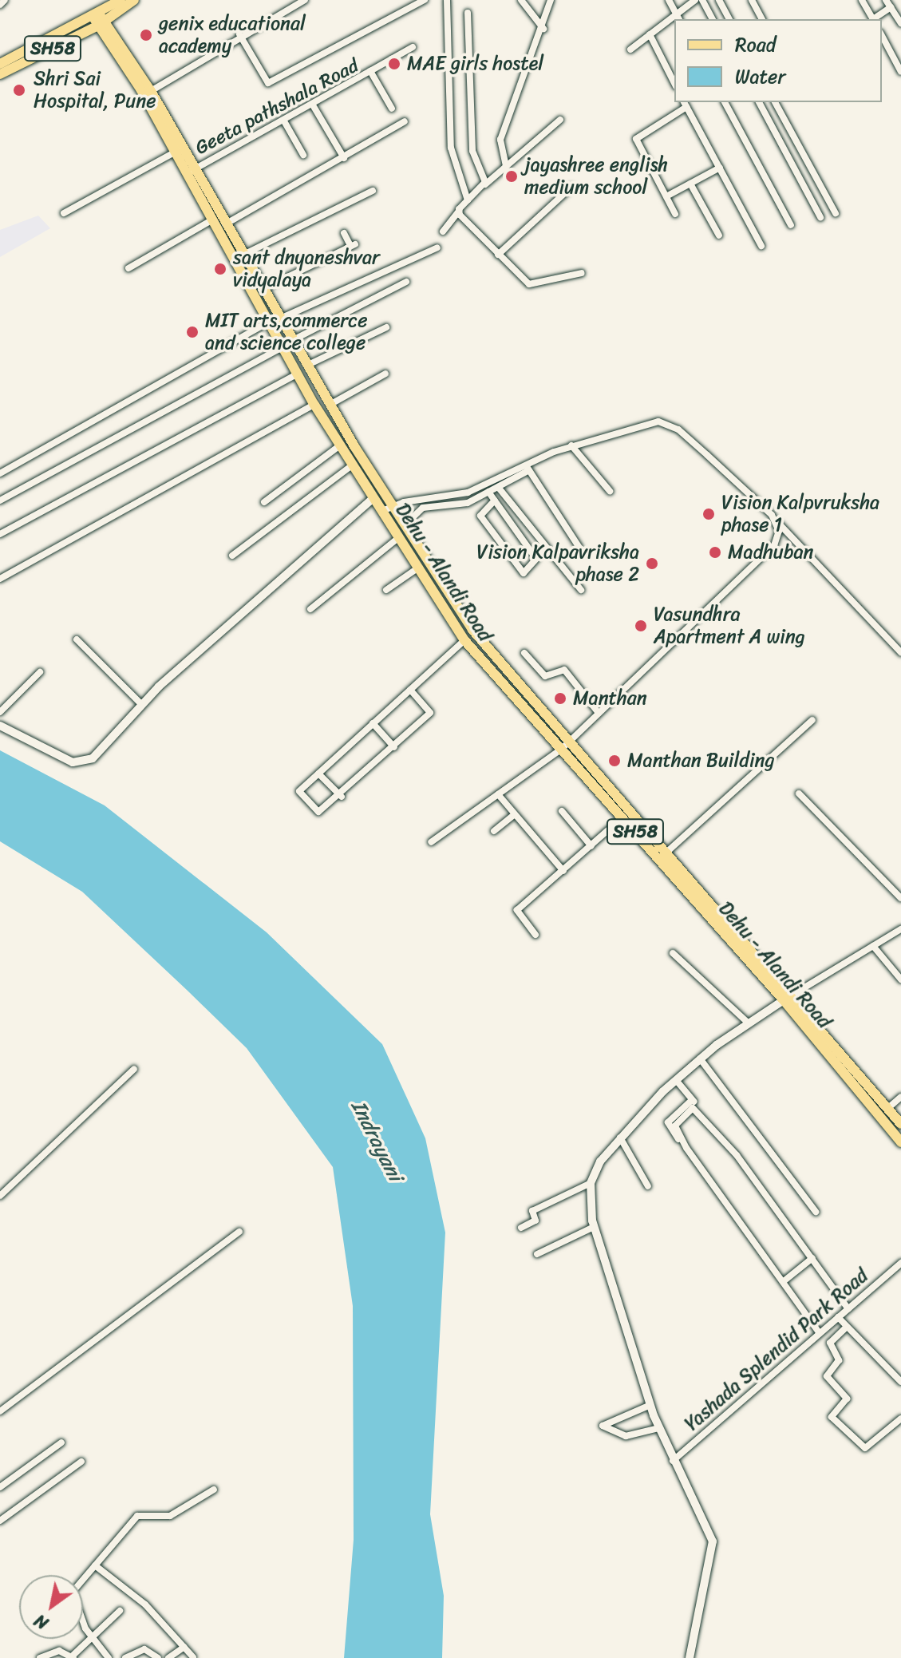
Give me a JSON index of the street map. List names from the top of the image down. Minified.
{"streets":{"main road":["SH58","Dehu - Alandi Road"],"street":["Geeta pathshala Road","Yashada Splendid Park Road"]},"crossings":[["SH58","Dehu - Alandi Road"],["Geeta pathshala Road","Dehu - Alandi Road"]],"water":["Indrayani"],"places":["genix educational academy","MAE girls hostel","Shri Sai Hospital, Pune","jayashree english medium school","sant dnyaneshvar vidyalaya","MIT arts,commerce and science college","Vision Kalpvruksha phase 1","Madhuban","Vision Kalpavriksha phase 2","Vasundhra Apartment A wing","Manthan","Manthan Building"],"legend":["Road","Water"],"north":"bottom left"}
